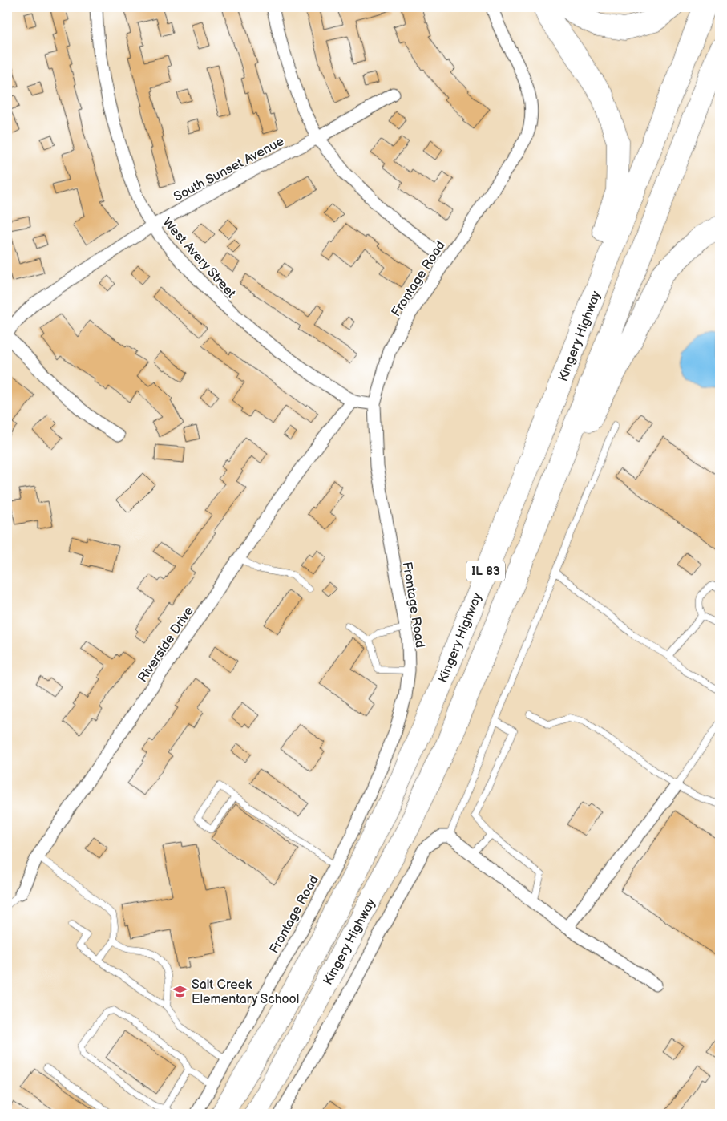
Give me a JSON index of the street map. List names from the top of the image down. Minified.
{"streets":{"highway":["Kingery Highway","IL 83"],"street":["South Sunset Avenue","West Avery Street","Frontage Road","Riverside Drive"]},"crossings":[["South Sunset Avenue","West Avery Street"],["West Avery Street","Frontage Road"],["West Avery Street","Riverside Drive"]],"places":{"school or university":["Salt Creek Elementary School"]}}
